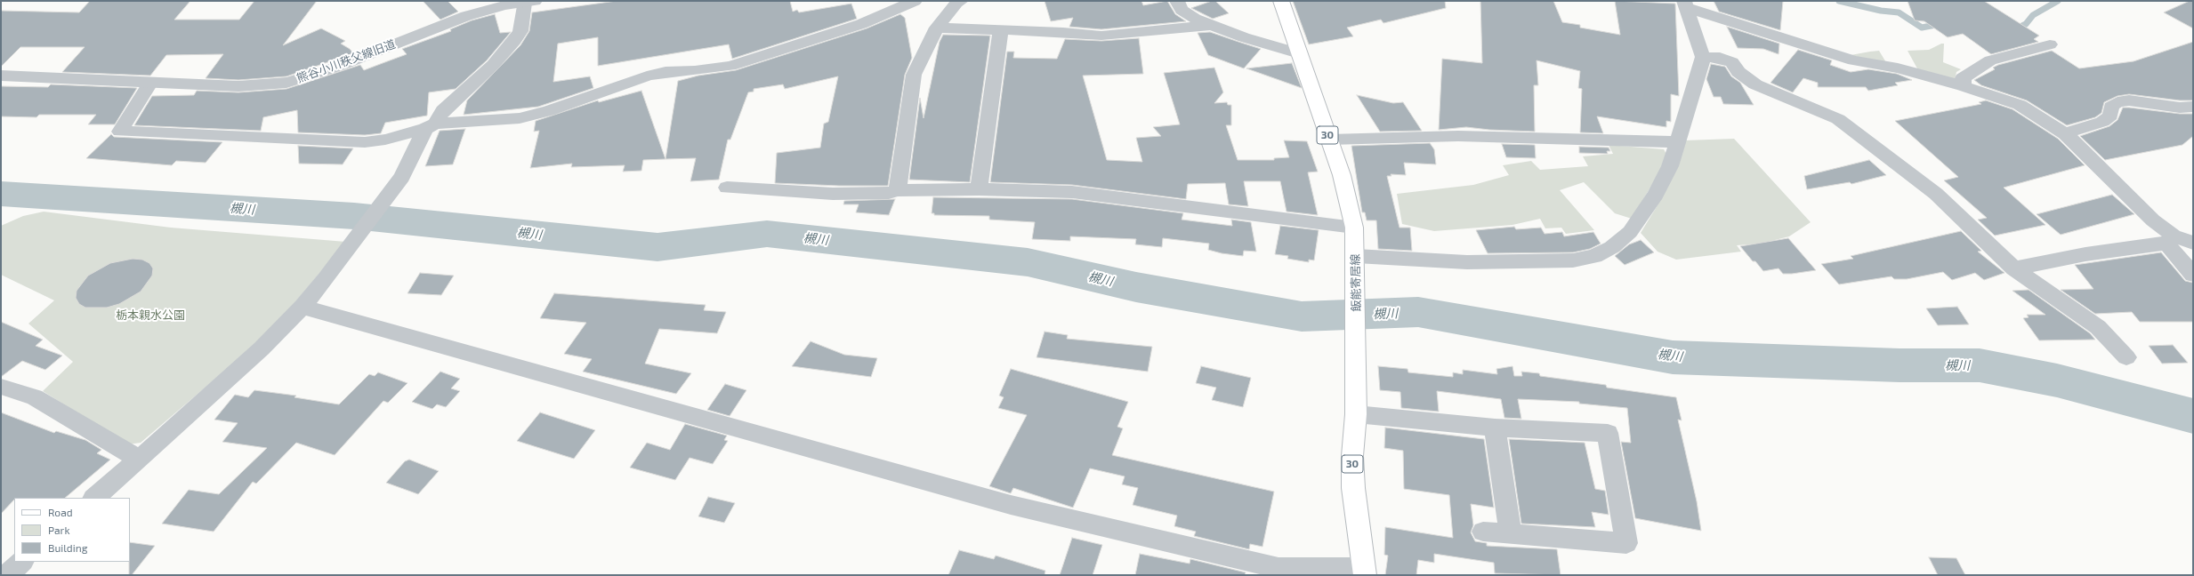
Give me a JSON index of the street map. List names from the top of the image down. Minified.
{"streets":{"main road":["30","飯能寄居線"],"street":["熊谷小川秩父線旧道"]},"water":["槻川"],"parks":["栃本親水公園"],"legend":["Road","Park","Building"]}
